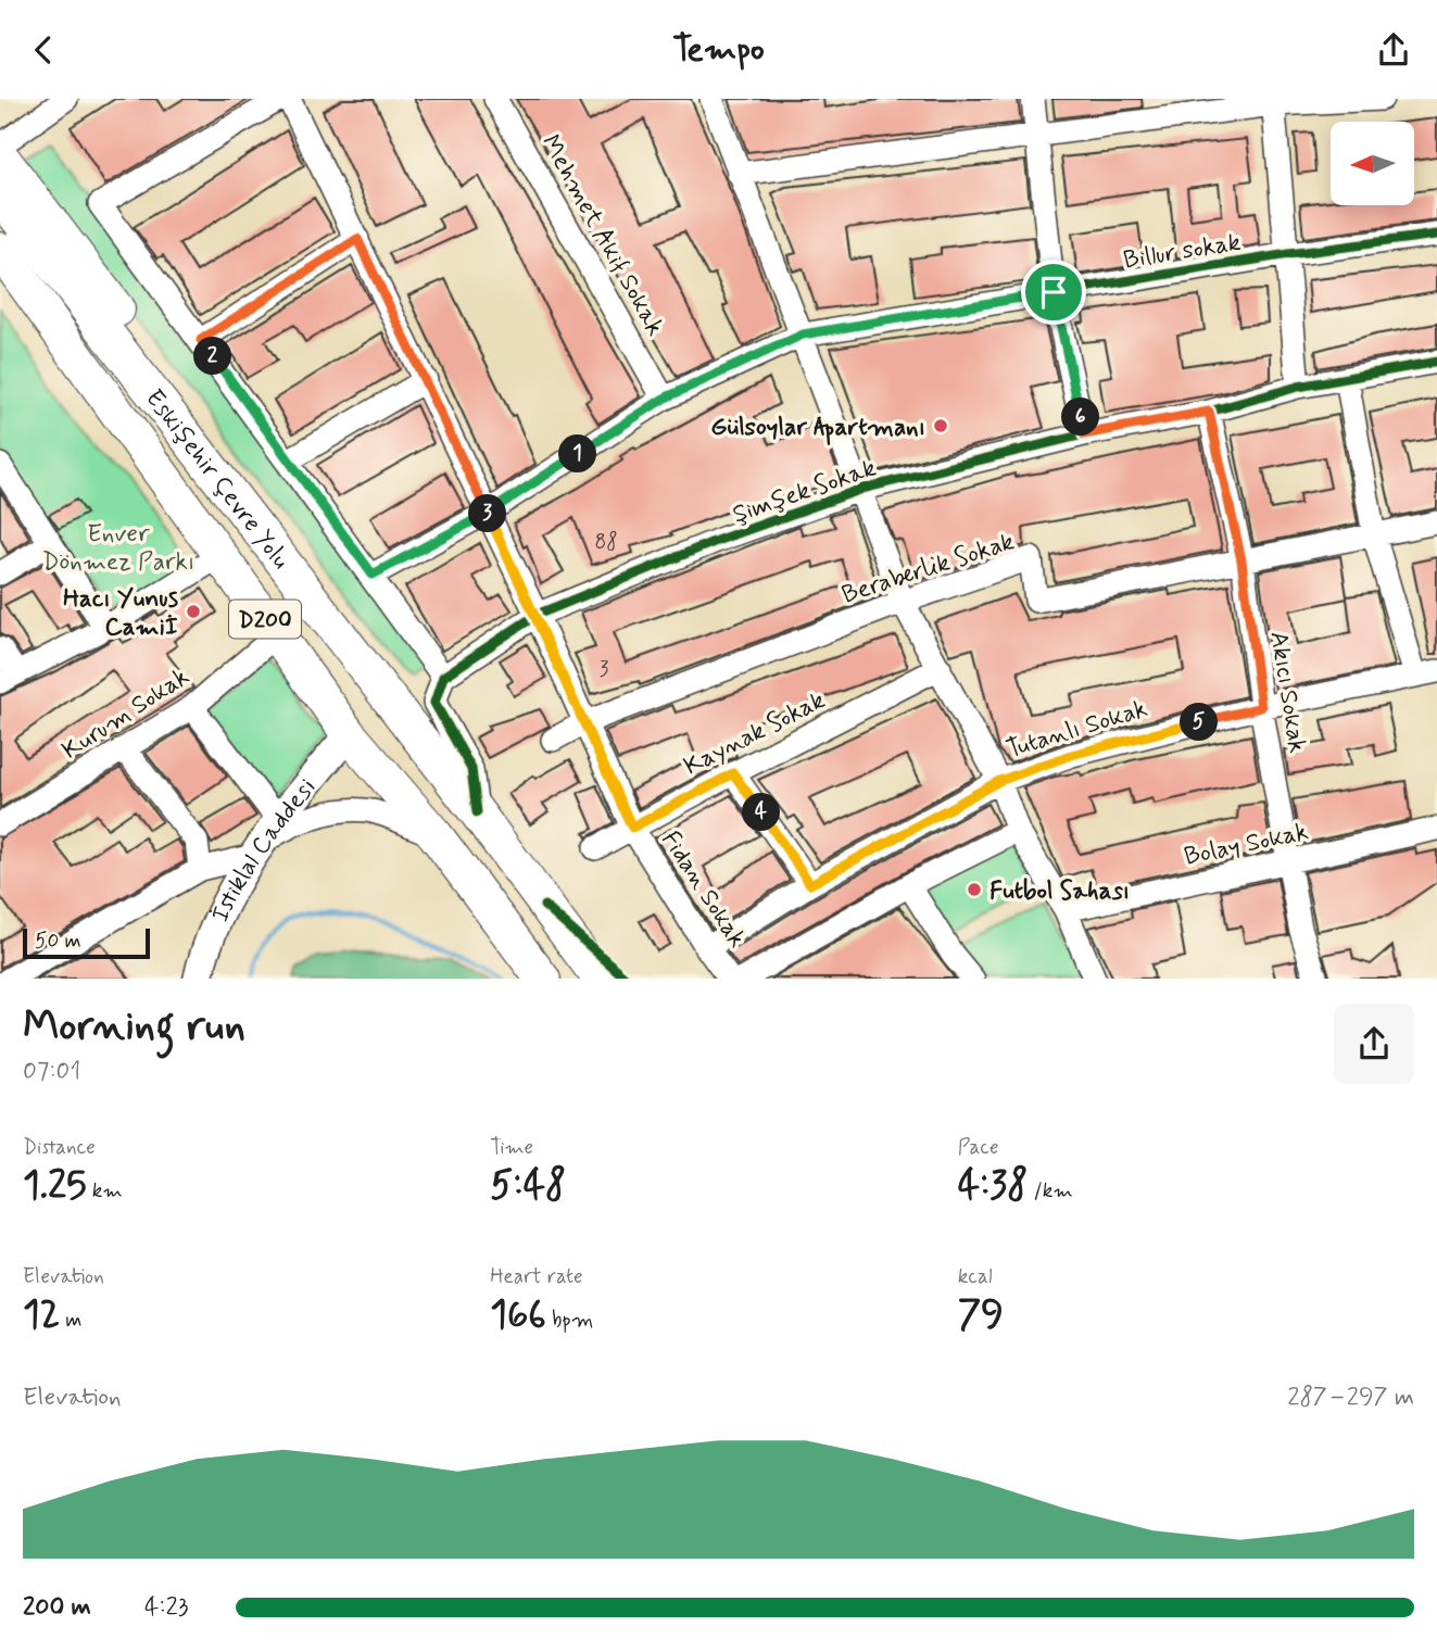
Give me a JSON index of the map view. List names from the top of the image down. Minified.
{"streets":{"highway":["Eskişehir Çevre Yolu","D200"],"main road":["İstiklal Caddesi"],"street":["Mehmet Akif Sokak","Billur sokak","Şimşek Sokak","Beraberlik Sokak","Akıcı Sokak","Kurum Sokak","Tutanlı Sokak","Kaynak Sokak","Bolay Sokak","Fidan Sokak"]},"crossings":[["Mehmet Akif Sokak","Billur sokak"],["Billur sokak","Fidan Sokak"],["Eskişehir Çevre Yolu","İstiklal Caddesi"],["Şimşek Sokak","Akıcı Sokak"],["Şimşek Sokak","Fidan Sokak"],["Beraberlik Sokak","Akıcı Sokak"],["Beraberlik Sokak","Fidan Sokak"],["Akıcı Sokak","Tutanlı Sokak"],["Akıcı Sokak","Bolay Sokak"],["Tutanlı Sokak","Fidan Sokak"],["Kaynak Sokak","Fidan Sokak"]],"parks":["Enver Dönmez Parkı"],"places":["Gülsoylar Apartmanı","Hacı Yunus Camiİ","Futbol Sahası"],"house_numbers":["88","3"],"scale_bar":"50 m","north":"left","page":{"header":"Tempo","pins":["2","6","1","3","5","4"],"scale":"50 m","heading":["Morning run","07:01"],"stats":[["Distance","1.25 km"],["Time","5:48"],["Pace","4:38 /km"],["Elevation","12 m"],["Heart rate","166 bpm"],["kcal","79"]],"chart":["Elevation","287–297 m"],"list":[{"name":"200 m","note":"4:23"}]}}
